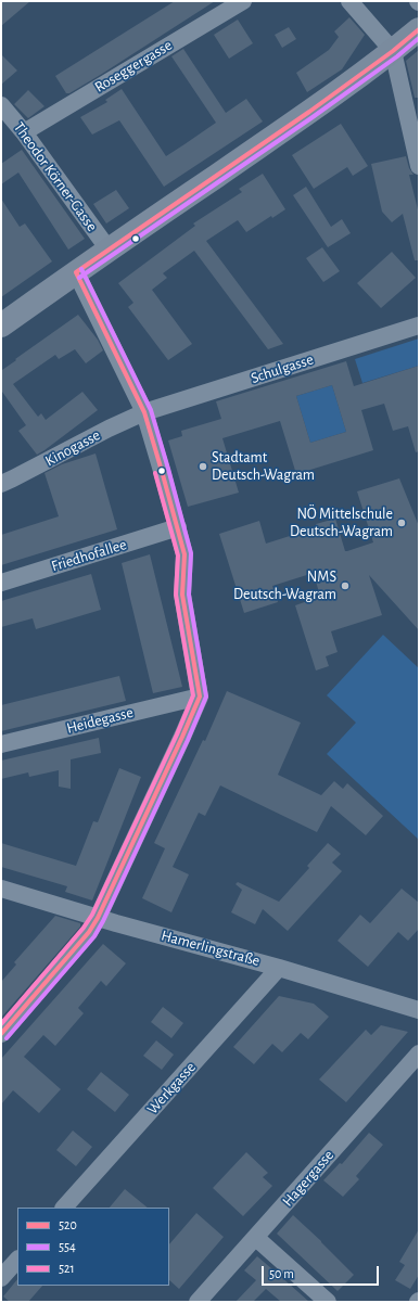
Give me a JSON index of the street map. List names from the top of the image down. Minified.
{"streets":{"street":["Roseggergasse","Theodor Körner-Gasse","Schulgasse","Kinogasse","Friedhofallee","Heidegasse","Hamerlingstraße","Werkgasse","Hagergasse"]},"crossings":[["Roseggergasse","Theodor Körner-Gasse"],["Schulgasse","Kinogasse"],["Hamerlingstraße","Werkgasse"]],"places":["Stadtamt Deutsch-Wagram","NÖ Mittelschule Deutsch-Wagram","NMS Deutsch-Wagram"],"lines":["transit line 520","transit line 554","transit line 521"],"legend":["520","554","521"],"scale_bar":"50 m"}
